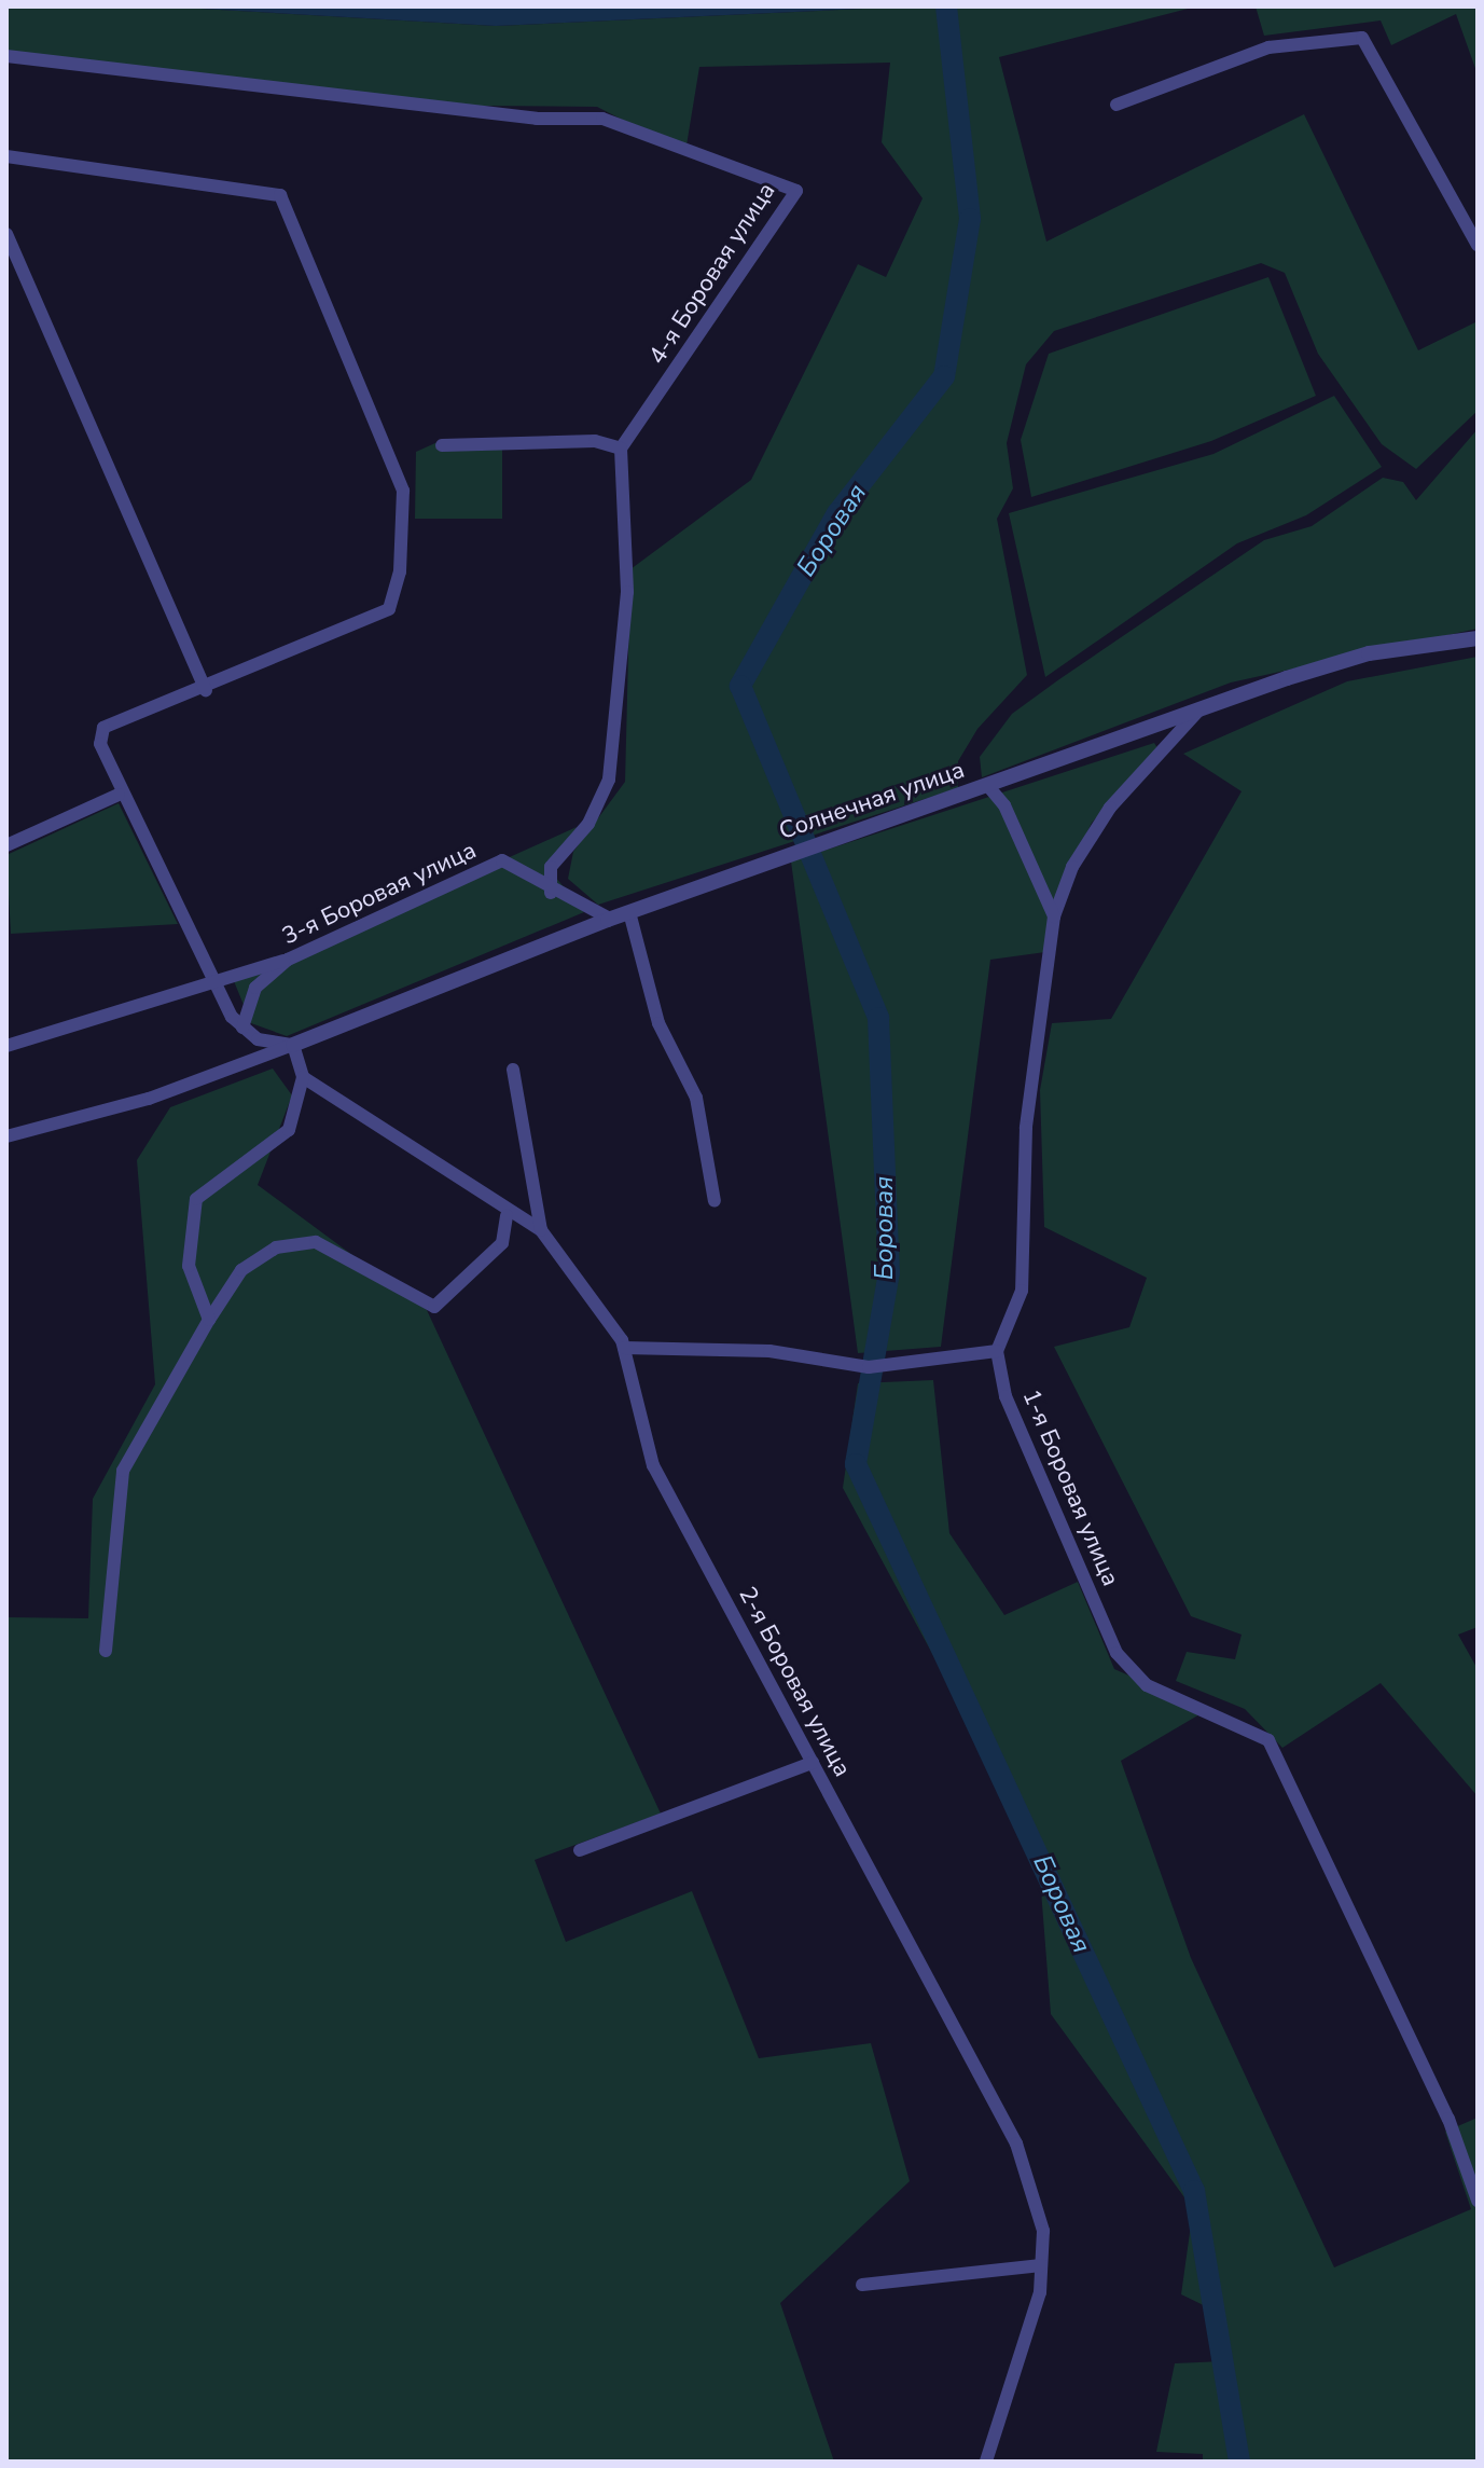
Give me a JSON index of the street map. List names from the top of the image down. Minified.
{"streets":{"street":["4-я Боровая улица","Солнечная улица","3-я Боровая улица","1-я Боровая улица","2-я Боровая улица"]},"crossings":[["Солнечная улица","3-я Боровая улица"]],"water":["Боровая"]}
